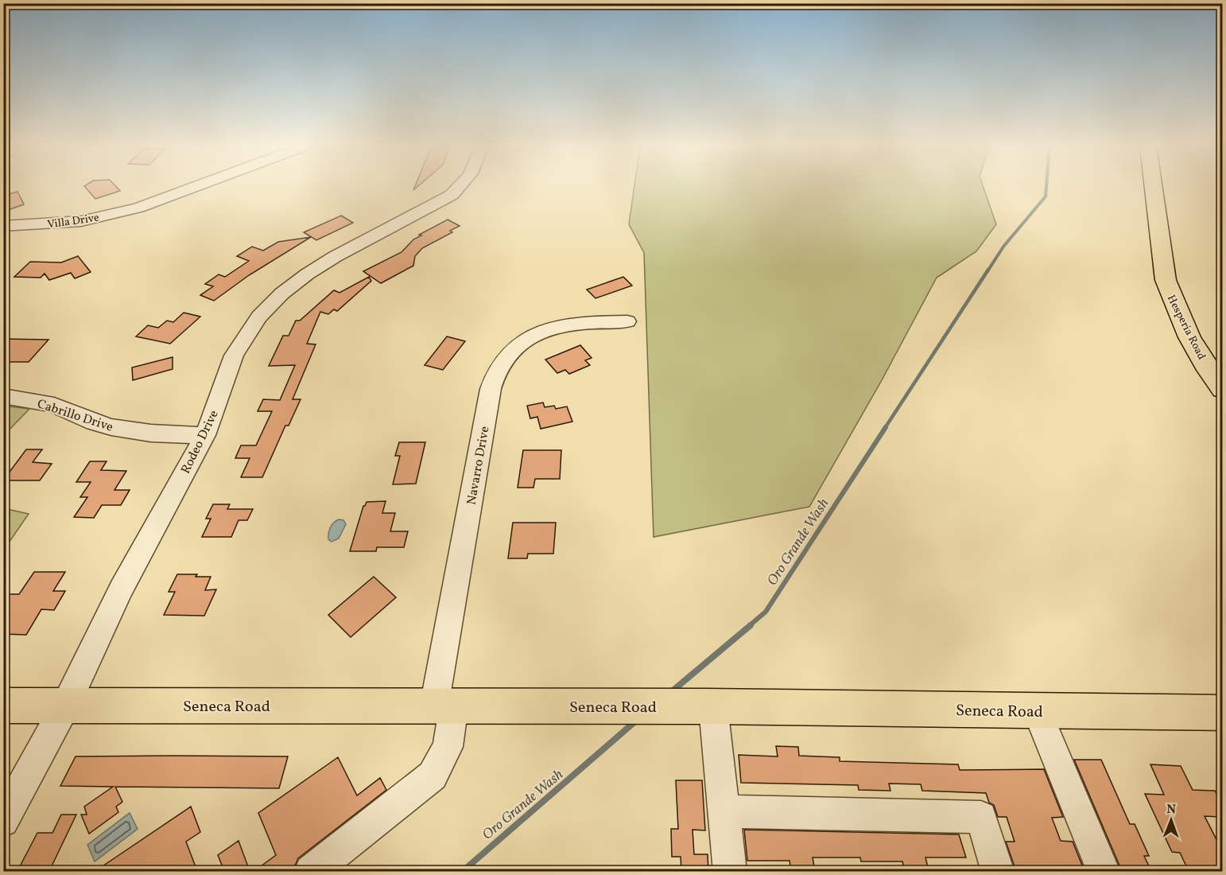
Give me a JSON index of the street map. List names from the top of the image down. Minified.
{"streets":{"main road":["Hesperia Road","Seneca Road"],"street":["Villa Drive","Cabrillo Drive","Rodeo Drive","Navarro Drive"]},"crossings":[["Cabrillo Drive","Rodeo Drive"],["Rodeo Drive","Seneca Road"],["Navarro Drive","Seneca Road"]],"water":["Oro Grande Wash"],"north":"top"}
